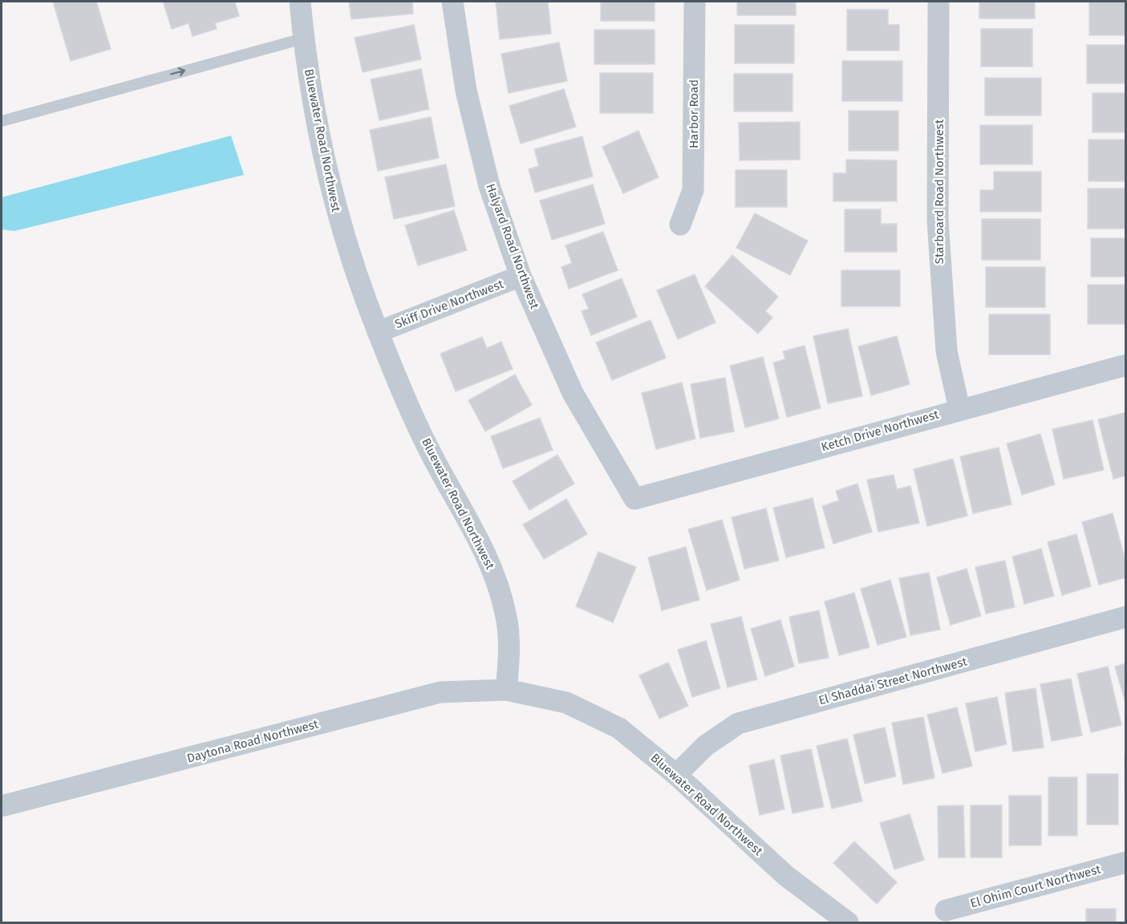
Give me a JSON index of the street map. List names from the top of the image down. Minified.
{"streets":{"street":["Harbor Road","Bluewater Road Northwest","Starboard Road Northwest","Halyard Road Northwest","Skiff Drive Northwest","Ketch Drive Northwest","El Shaddai Street Northwest","Daytona Road Northwest","El Ohim Court Northwest"]},"crossings":[["Bluewater Road Northwest","Skiff Drive Northwest"],["Bluewater Road Northwest","El Shaddai Street Northwest"],["Bluewater Road Northwest","Daytona Road Northwest"],["Starboard Road Northwest","Ketch Drive Northwest"],["Halyard Road Northwest","Skiff Drive Northwest"],["Halyard Road Northwest","Ketch Drive Northwest"]]}
